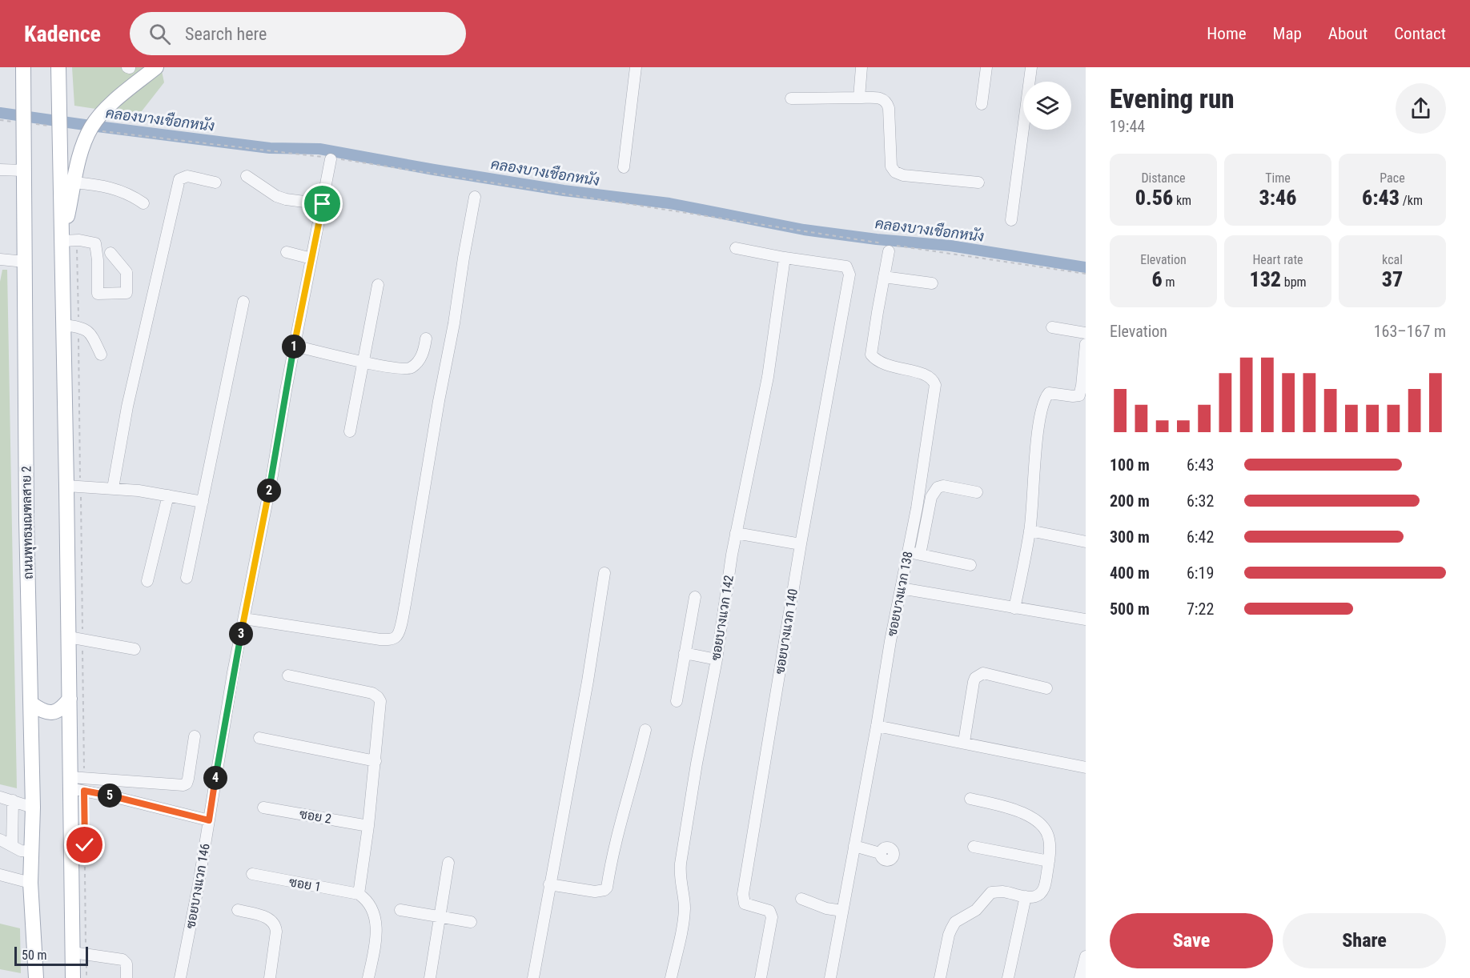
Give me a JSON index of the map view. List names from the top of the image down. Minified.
{"streets":{"main road":["ถนนพุทธมณฑลสาย 2"],"street":["ซอยบางแวก 138","ซอยบางแวก 142","ซอยบางแวก 140","ซอย 2","ซอย 1","ซอยบางแวก 146"]},"crossings":[["ซอยบางแวก 142","ซอยบางแวก 140"]],"water":["คลองบางเชือกหนัง"],"scale_bar":"50 m","page":{"header":"Kadence","search":"Search here","nav":["Home","Map","About","Contact"],"heading":["Evening run","19:44"],"stats":[["Distance","0.56 km"],["Time","3:46"],["Pace","6:43 /km"],["Elevation","6 m"],["Heart rate","132 bpm"],["kcal","37"]],"chart":["Elevation","163–167 m"],"pins":["1","2","3","4","5"],"list":[{"name":"100 m","note":"6:43"},{"name":"200 m","note":"6:32"},{"name":"300 m","note":"6:42"},{"name":"400 m","note":"6:19"},{"name":"500 m","note":"7:22"}],"buttons":["Save","Share"],"scale":"50 m"}}
